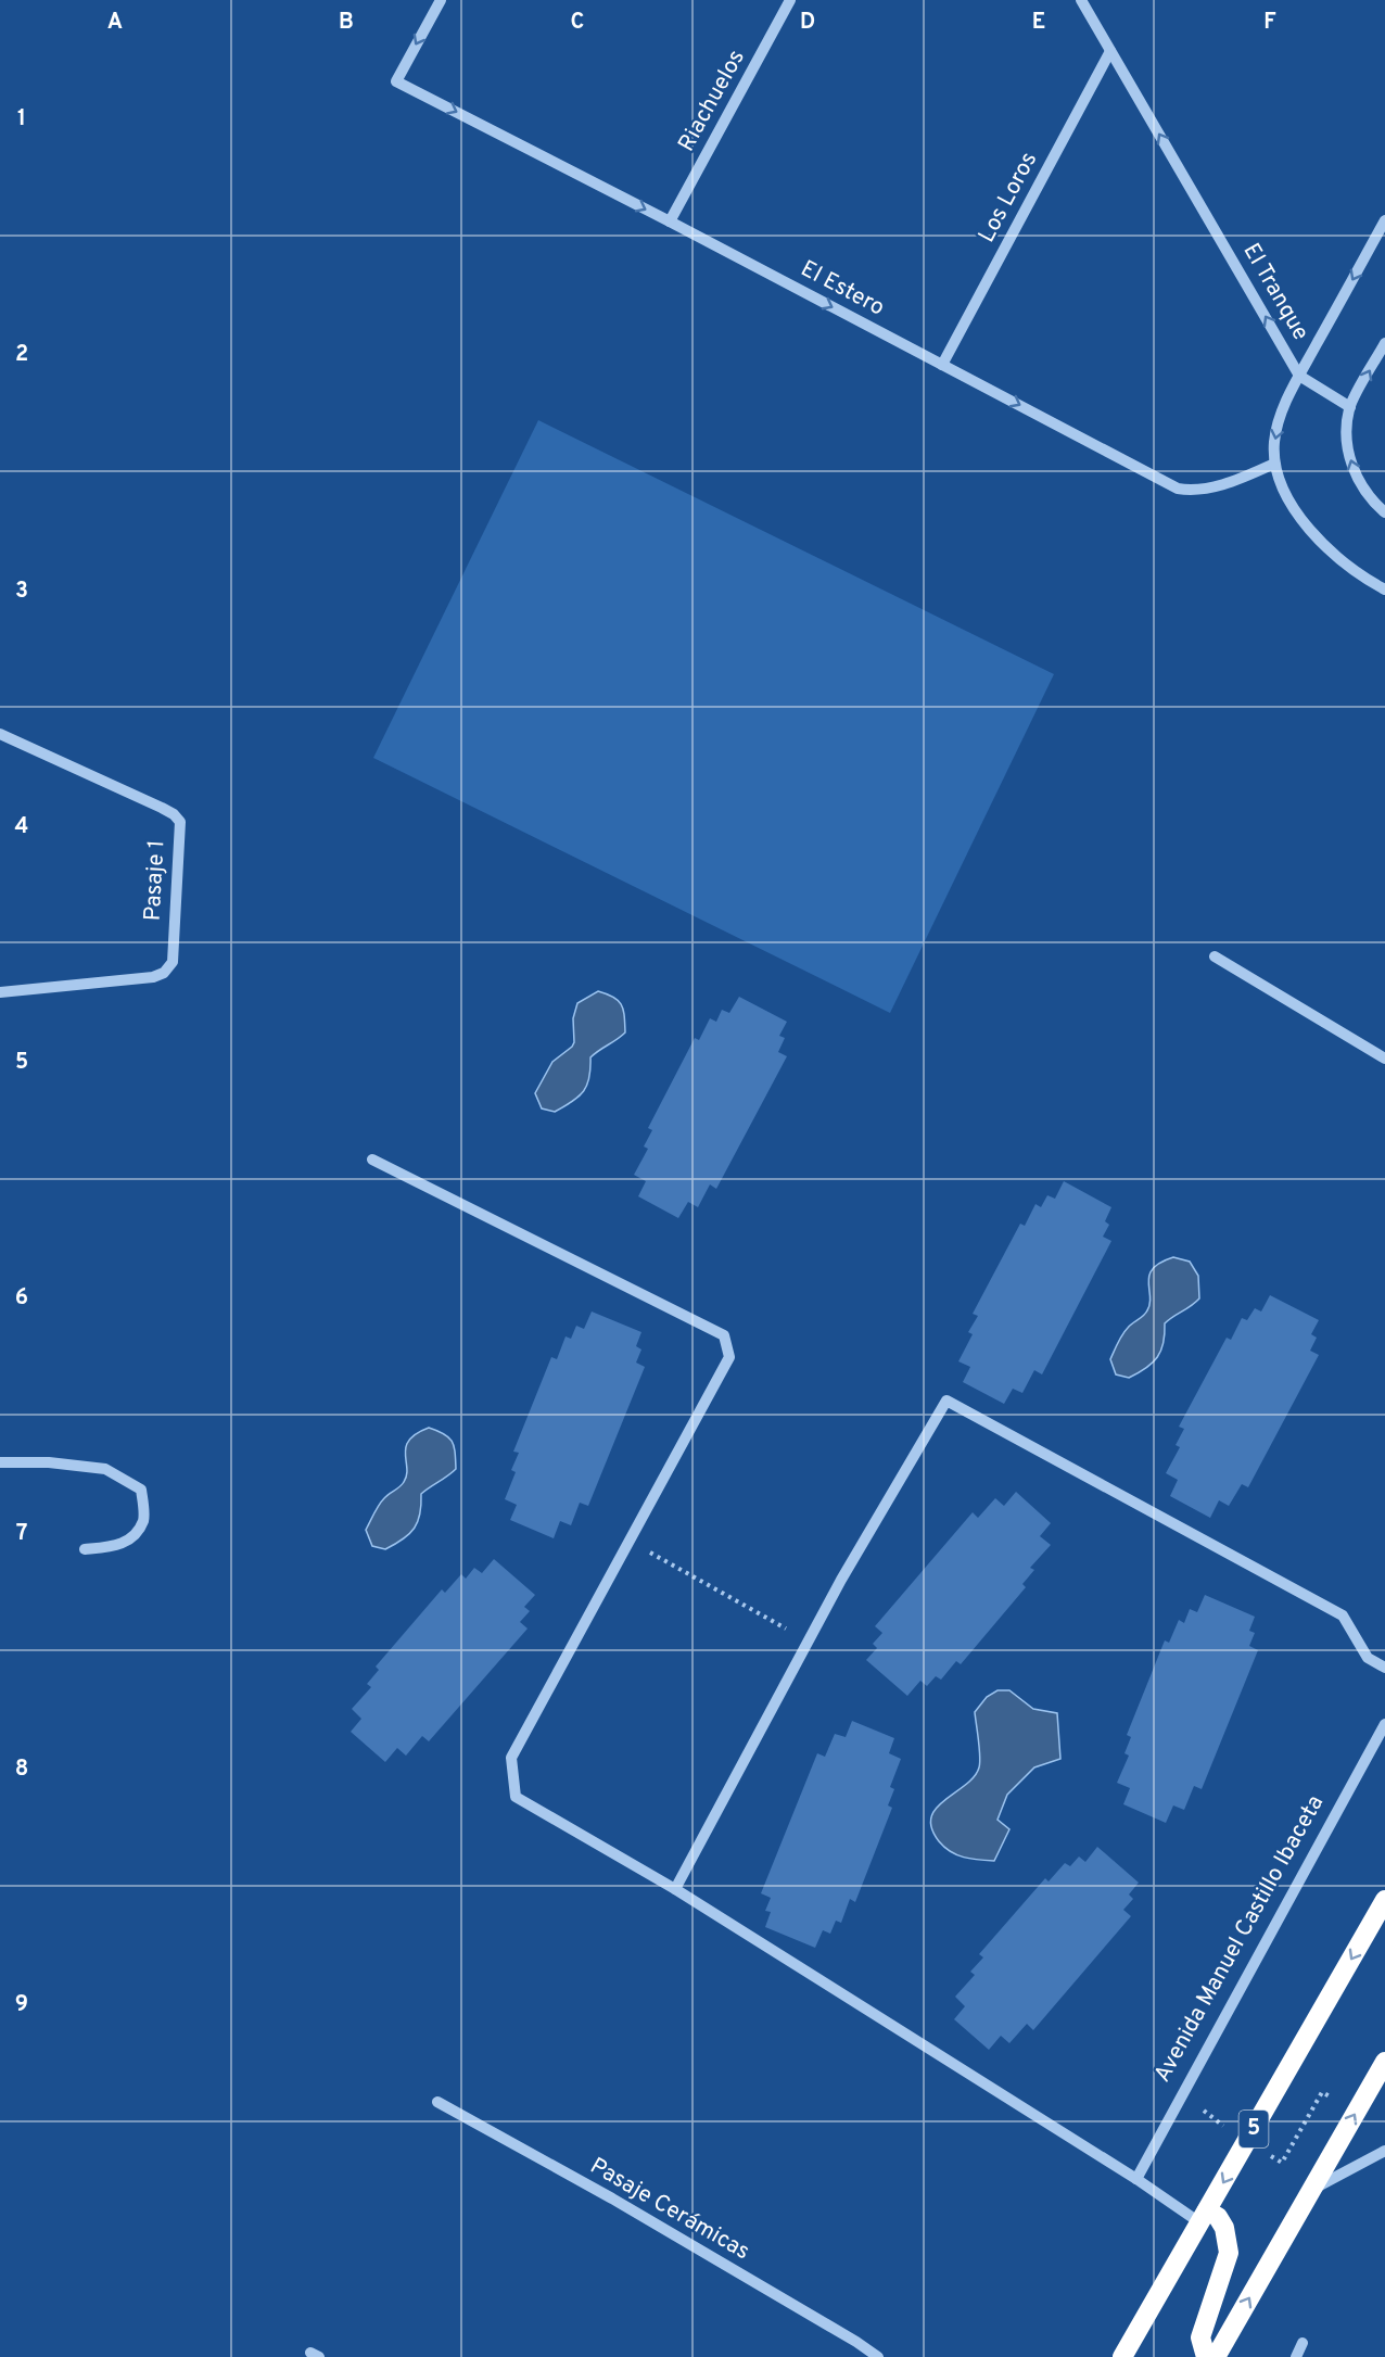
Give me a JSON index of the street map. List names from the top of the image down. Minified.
{"streets":{"highway":["5"],"street":["Riachuelos","Los Loros","El Estero","El Tranque","Pasaje 1","Avenida Manuel Castillo Ibaceta","Pasaje Cerámicas"]},"crossings":[["Riachuelos","El Estero"],["Los Loros","El Estero"],["Los Loros","El Tranque"],["El Estero","El Tranque"]],"one_way":["El Estero"],"grid":{"columns":["A","B","C","D","E","F"],"rows":["1","2","3","4","5","6","7","8","9"]}}
